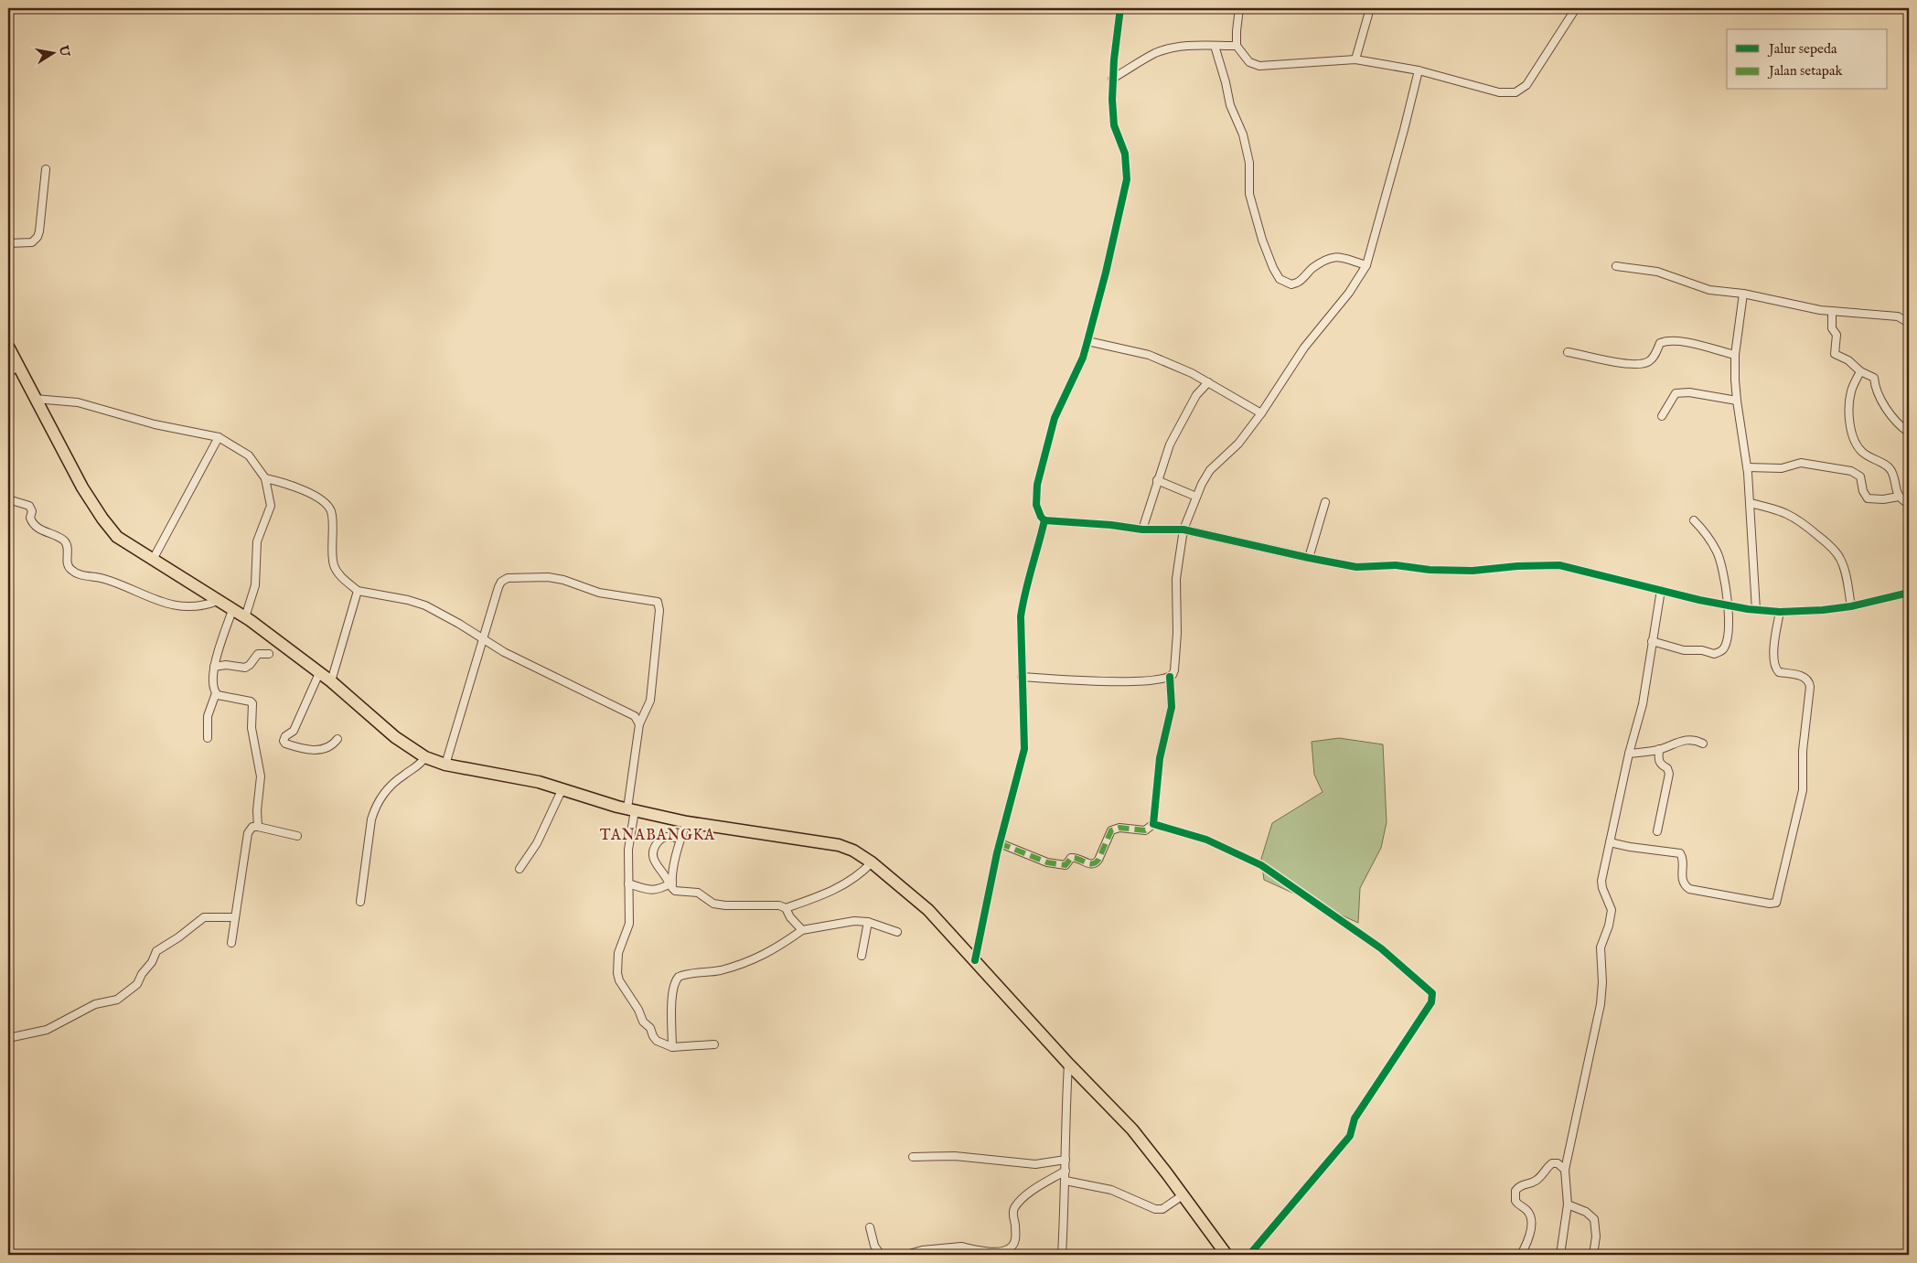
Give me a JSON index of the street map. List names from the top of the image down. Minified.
{"districts":["TANABANGKA"],"legend":["Jalur sepeda","Jalan setapak"],"north":"right"}
